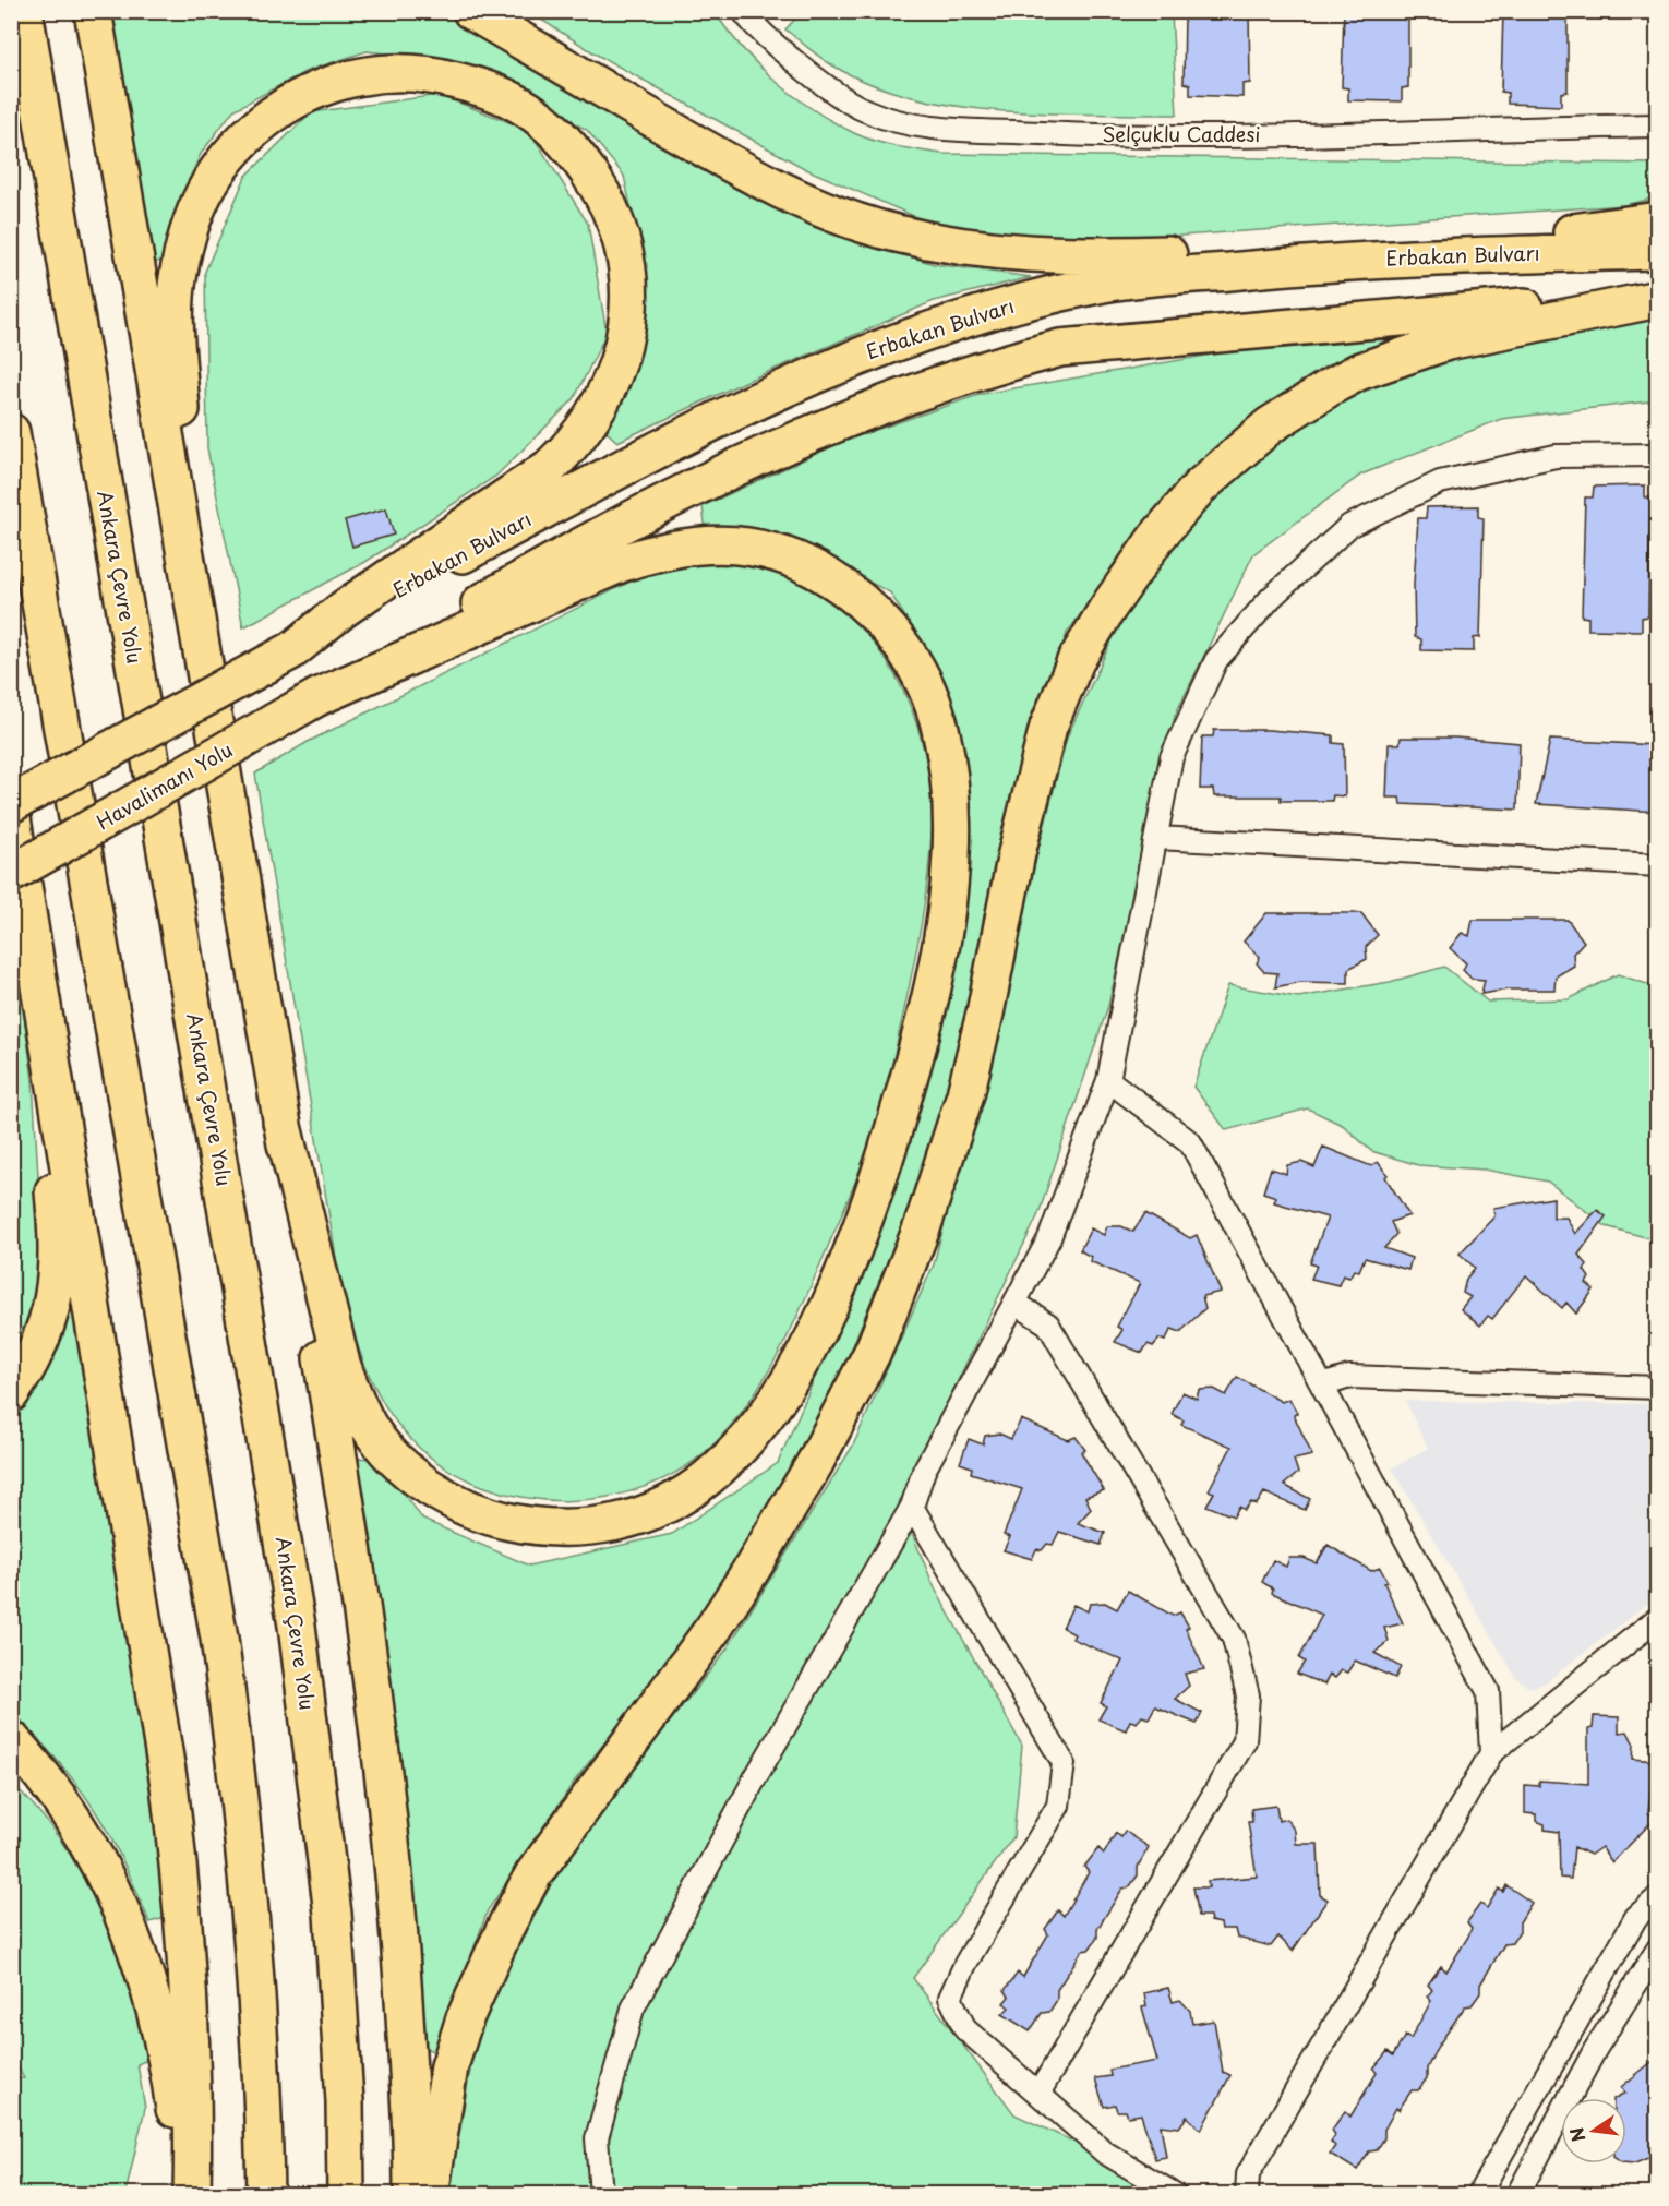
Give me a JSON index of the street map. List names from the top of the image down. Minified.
{"streets":{"highway":["Erbakan Bulvarı","Ankara Çevre Yolu","Havalimanı Yolu"],"street":["Selçuklu Caddesi"]},"north":"left"}
